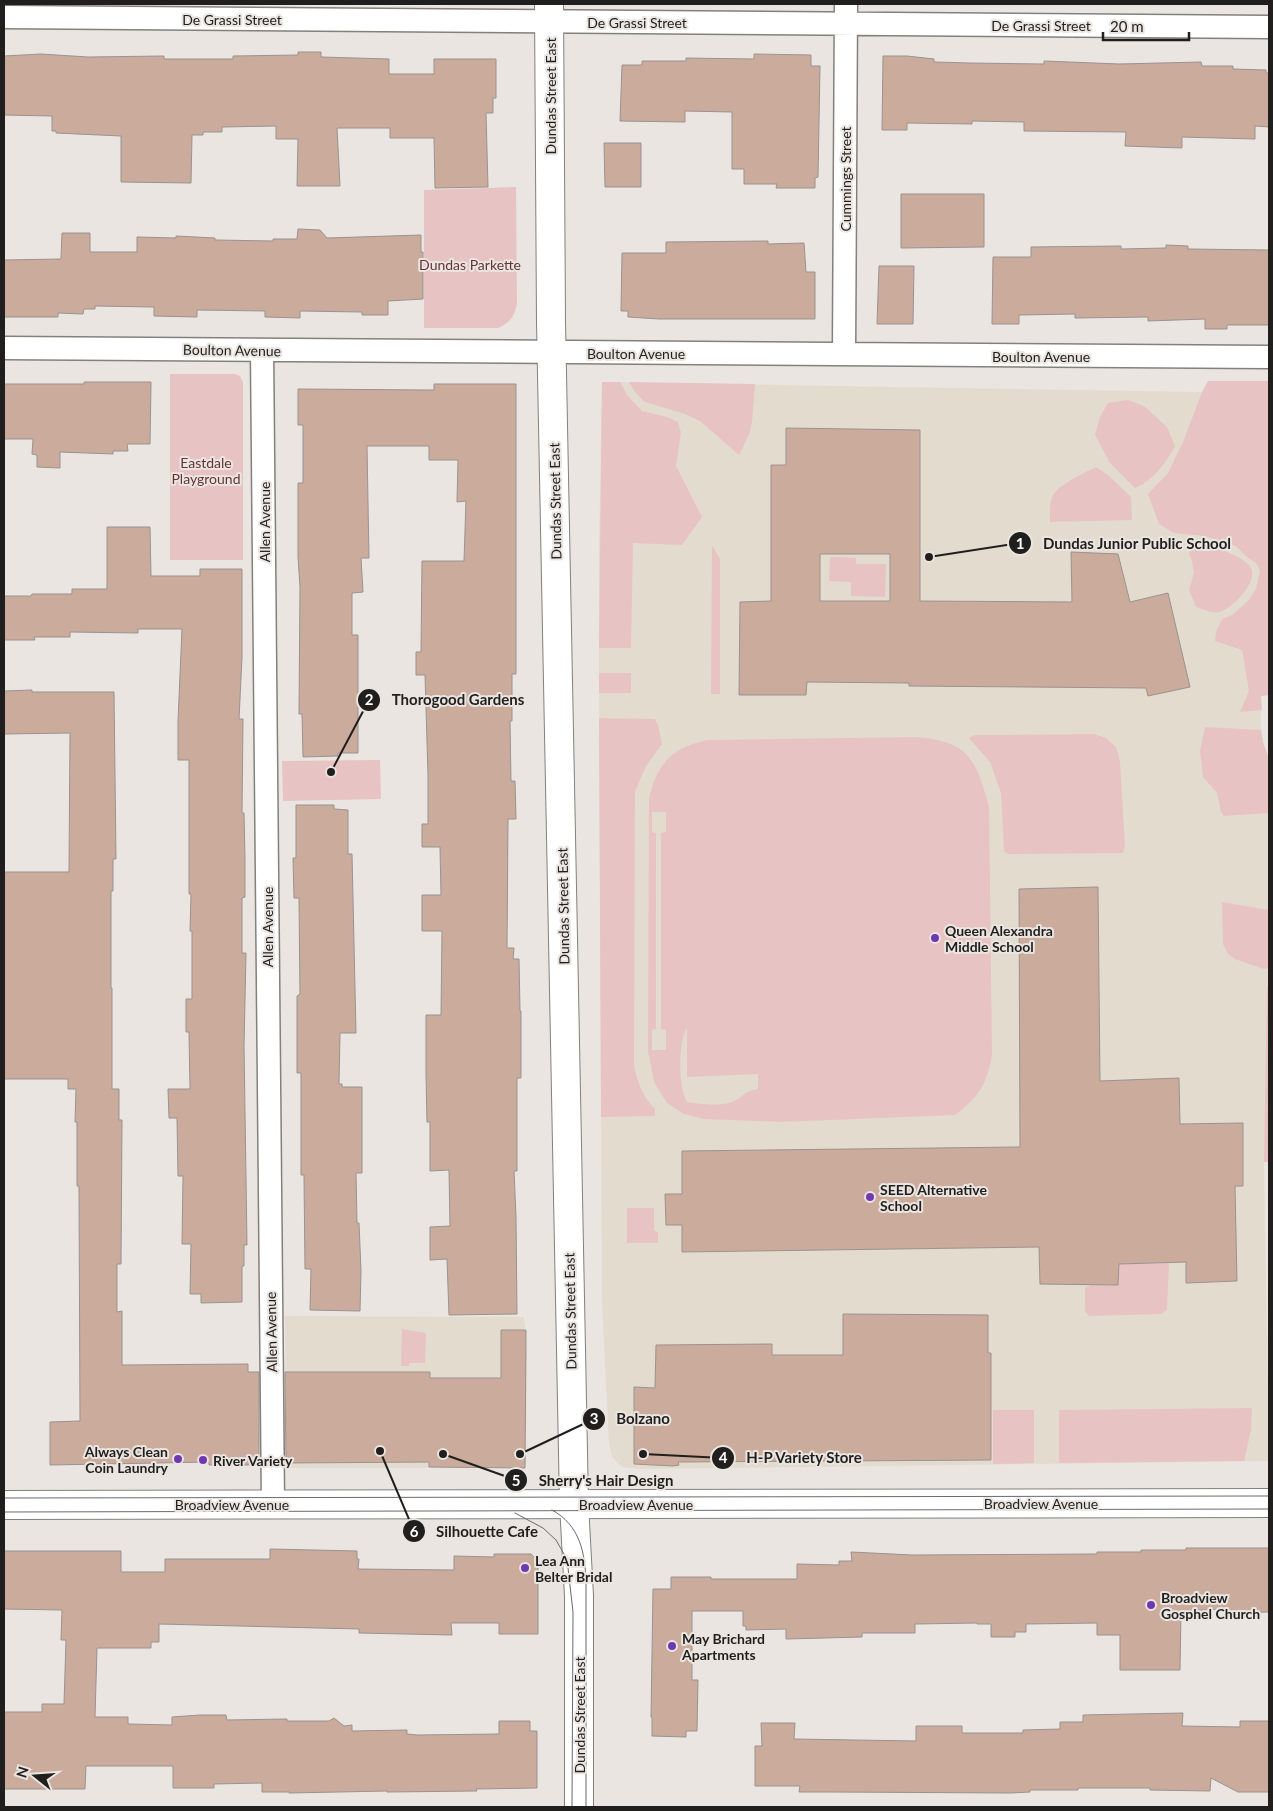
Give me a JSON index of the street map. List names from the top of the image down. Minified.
{"streets":{"street":["De Grassi Street","Dundas Street East","Cummings Street","Boulton Avenue","Allen Avenue","Broadview Avenue"]},"crossings":[["De Grassi Street","Dundas Street East"],["De Grassi Street","Cummings Street"],["Dundas Street East","Boulton Avenue"],["Dundas Street East","Broadview Avenue"],["Cummings Street","Boulton Avenue"],["Boulton Avenue","Allen Avenue"],["Allen Avenue","Broadview Avenue"]],"parks":["Dundas Parkette","Eastdale Playground"],"places":["Dundas Junior Public School","Thorogood Gardens","Queen Alexandra Middle School","SEED Alternative School","Silhouette Cafe","Sherry's Hair Design","Bolzano","H-P Variety Store","Always Clean Coin Laundry","River Variety","Lea Ann Belter Bridal","Broadview Gosphel Church","May Brichard Apartments"],"scale_bar":"20 m","north":"left"}
